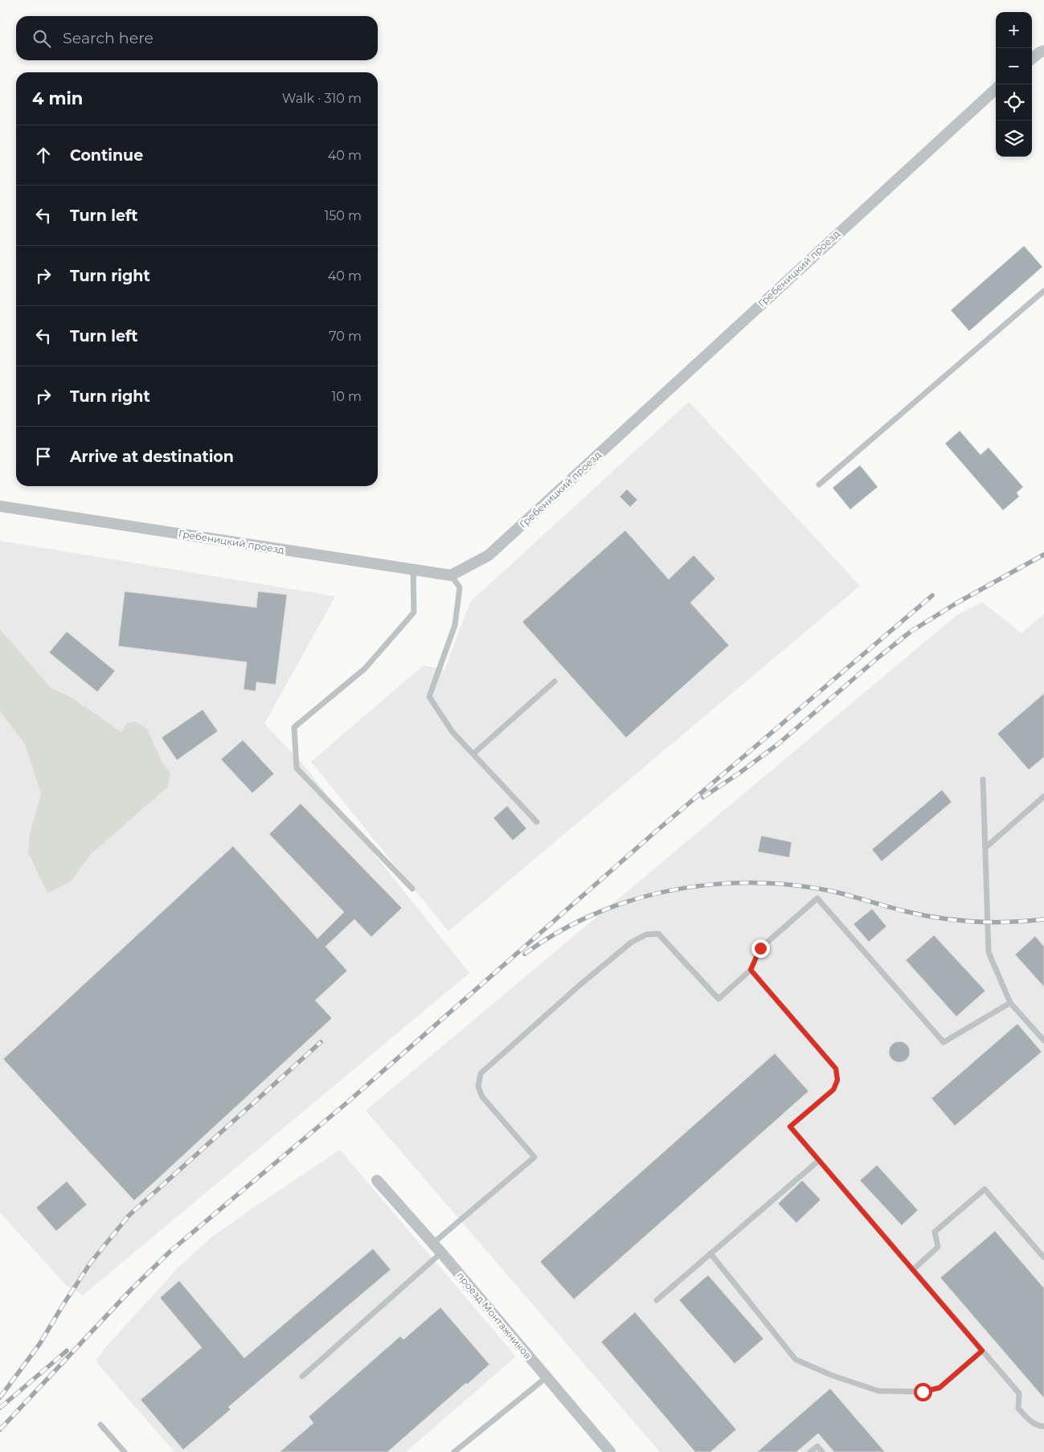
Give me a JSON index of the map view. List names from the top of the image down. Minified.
{"streets":{"street":["Гребеницкий проезд","проезд Монтажников"]},"page":{"map_buttons":["+","−"],"search":"Search here","heading":["4 min","Walk · 310 m"],"list":[["Continue","40 m"],["Turn left","150 m"],["Turn right","40 m"],["Turn left","70 m"],["Turn right","10 m"],"Arrive at destination"]}}
